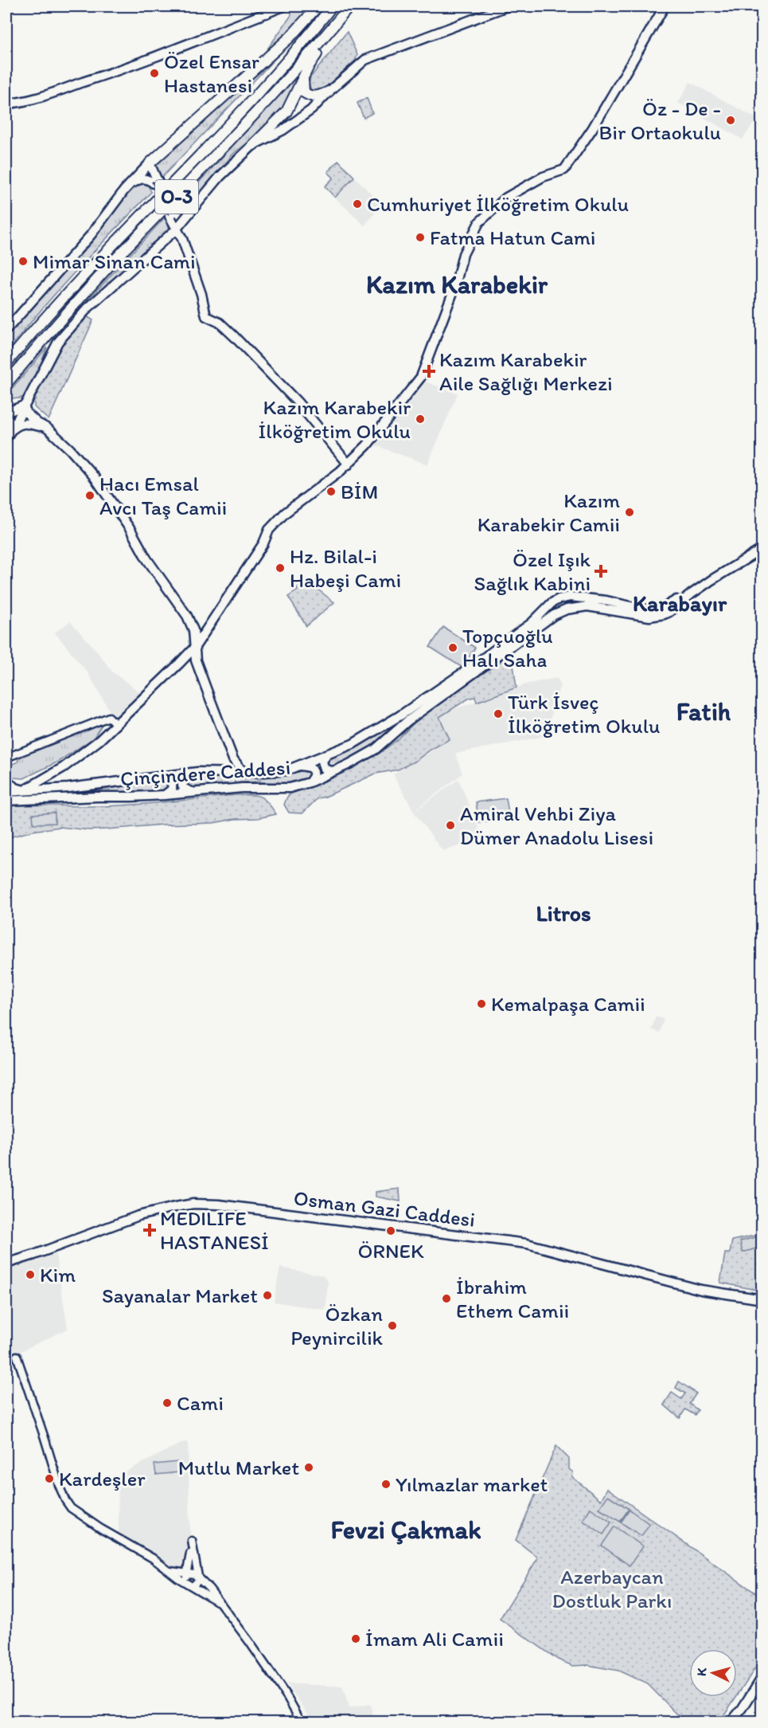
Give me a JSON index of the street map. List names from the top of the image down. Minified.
{"streets":{"highway":["O-3"],"main road":["Çinçindere Caddesi","Osman Gazi Caddesi"]},"districts":["Kazım Karabekir","Karabayır","Fatih","Litros","Fevzi Çakmak"],"parks":["Azerbaycan Dostluk Parkı"],"places":{"other":["Özel Ensar Hastanesi","Öz - De - Bir Ortaokulu","Cumhuriyet İlköğretim Okulu","Fatma Hatun Cami","Mimar Sinan Cami","Kazım Karabekir İlköğretim Okulu","BİM","Hacı Emsal Avcı Taş Camii","Kazım Karabekir Camii","Hz. Bilal-i Habeşi Cami","Topçuoğlu Halı Saha","Türk İsveç İlköğretim Okulu","Amiral Vehbi Ziya Dümer Anadolu Lisesi","Kemalpaşa Camii","ÖRNEK","Kim","Sayanalar Market","İbrahim Ethem Camii","Özkan Peynircilik","Cami","Mutlu Market","Kardeşler","Yılmazlar market","İmam Ali Camii"],"health":["Kazım Karabekir Aile Sağlığı Merkezi","Özel Işık Sağlık Kabini","MEDILIFE HASTANESİ"]},"north":"left"}
